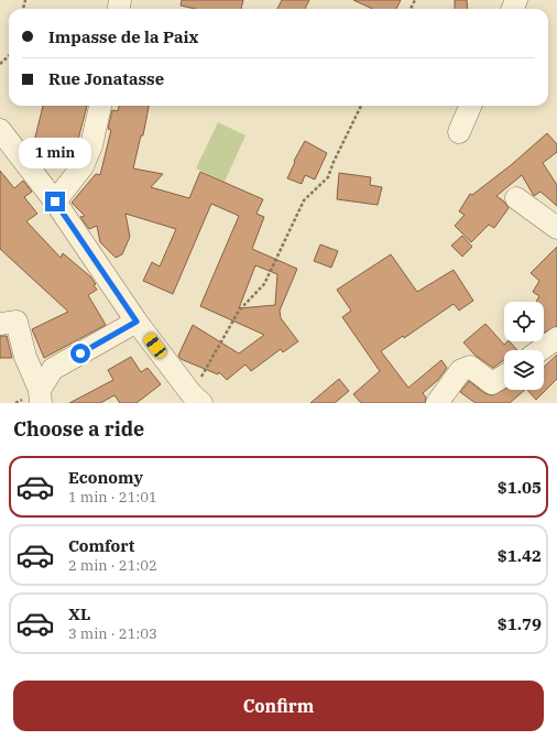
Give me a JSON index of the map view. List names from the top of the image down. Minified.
{"page":{"banner":["Impasse de la Paix","Rue Jonatasse"],"bubble":"1 min","heading":"Choose a ride","list":[{"name":"Economy","note":"1 min · 21:01","value":"$1.05"},{"name":"Comfort","note":"2 min · 21:02","value":"$1.42"},{"name":"XL","note":"3 min · 21:03","value":"$1.79"}],"buttons":"Confirm"}}
